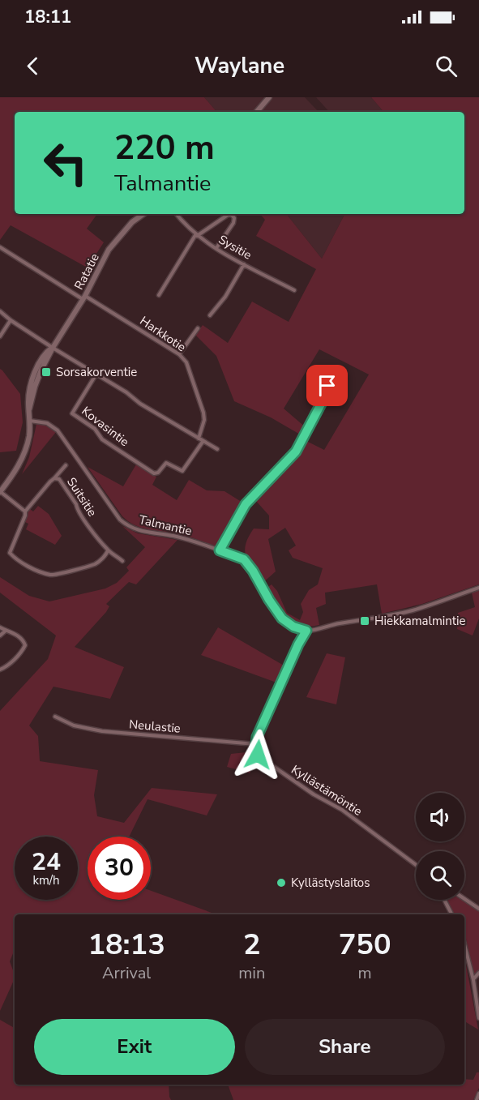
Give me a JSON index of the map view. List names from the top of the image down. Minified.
{"streets":{"street":["Sysitie","Ratatie","Harkkotie","Kovasintie","Suitsitie","Talmantie","Neulastie","Kyllästämöntie"]},"crossings":[["Ratatie","Harkkotie"],["Ratatie","Talmantie"],["Neulastie","Kyllästämöntie"]],"places":{"transit":["Sorsakorventie","Hiekkamalmintie"],"other":["Kyllästyslaitos"]},"page":{"status":"18:11","header":"Waylane","turn":["220 m","Talmantie"],"speed":"24 km/h","limit":"30","eta":["18:13","Arrival","2","min","750","m"],"buttons":["Exit","Share"]}}
